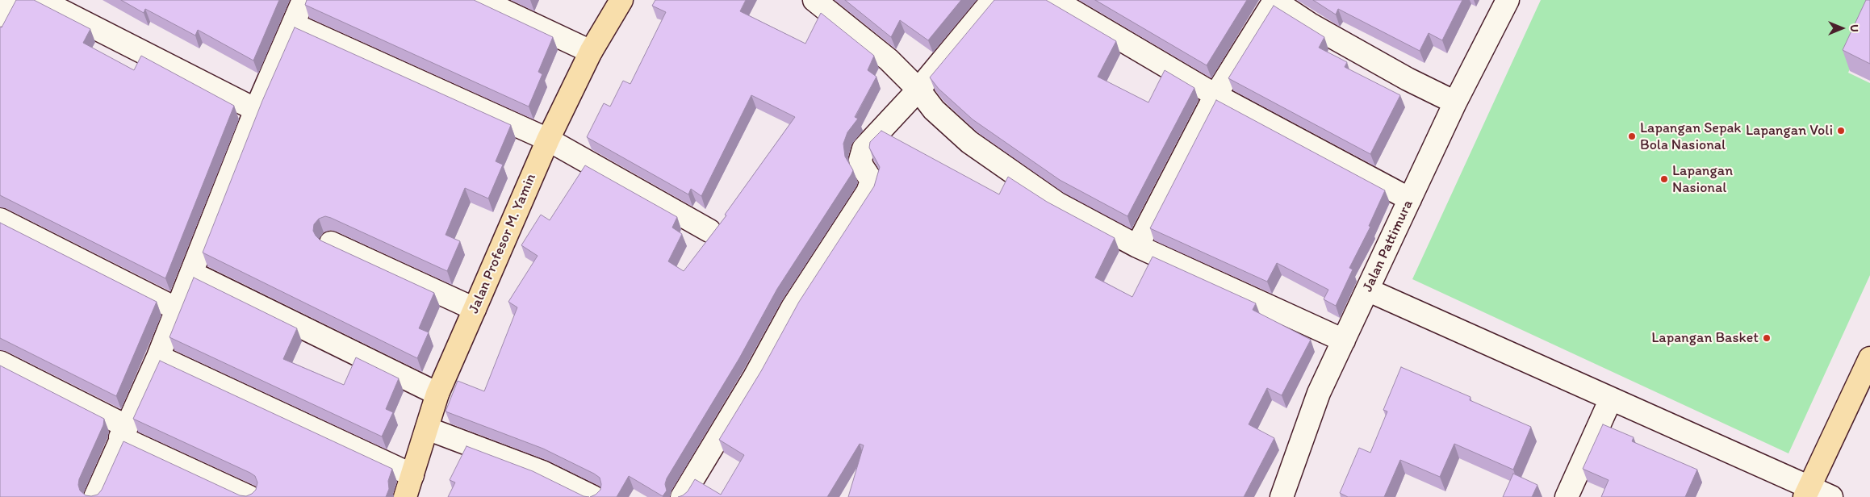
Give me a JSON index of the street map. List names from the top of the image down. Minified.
{"streets":{"main road":["Jalan Profesor M. Yamin"],"street":["Jalan Pattimura"]},"places":["Lapangan Voli","Lapangan Sepak Bola Nasional","Lapangan Nasional","Lapangan Basket"],"north":"right"}
